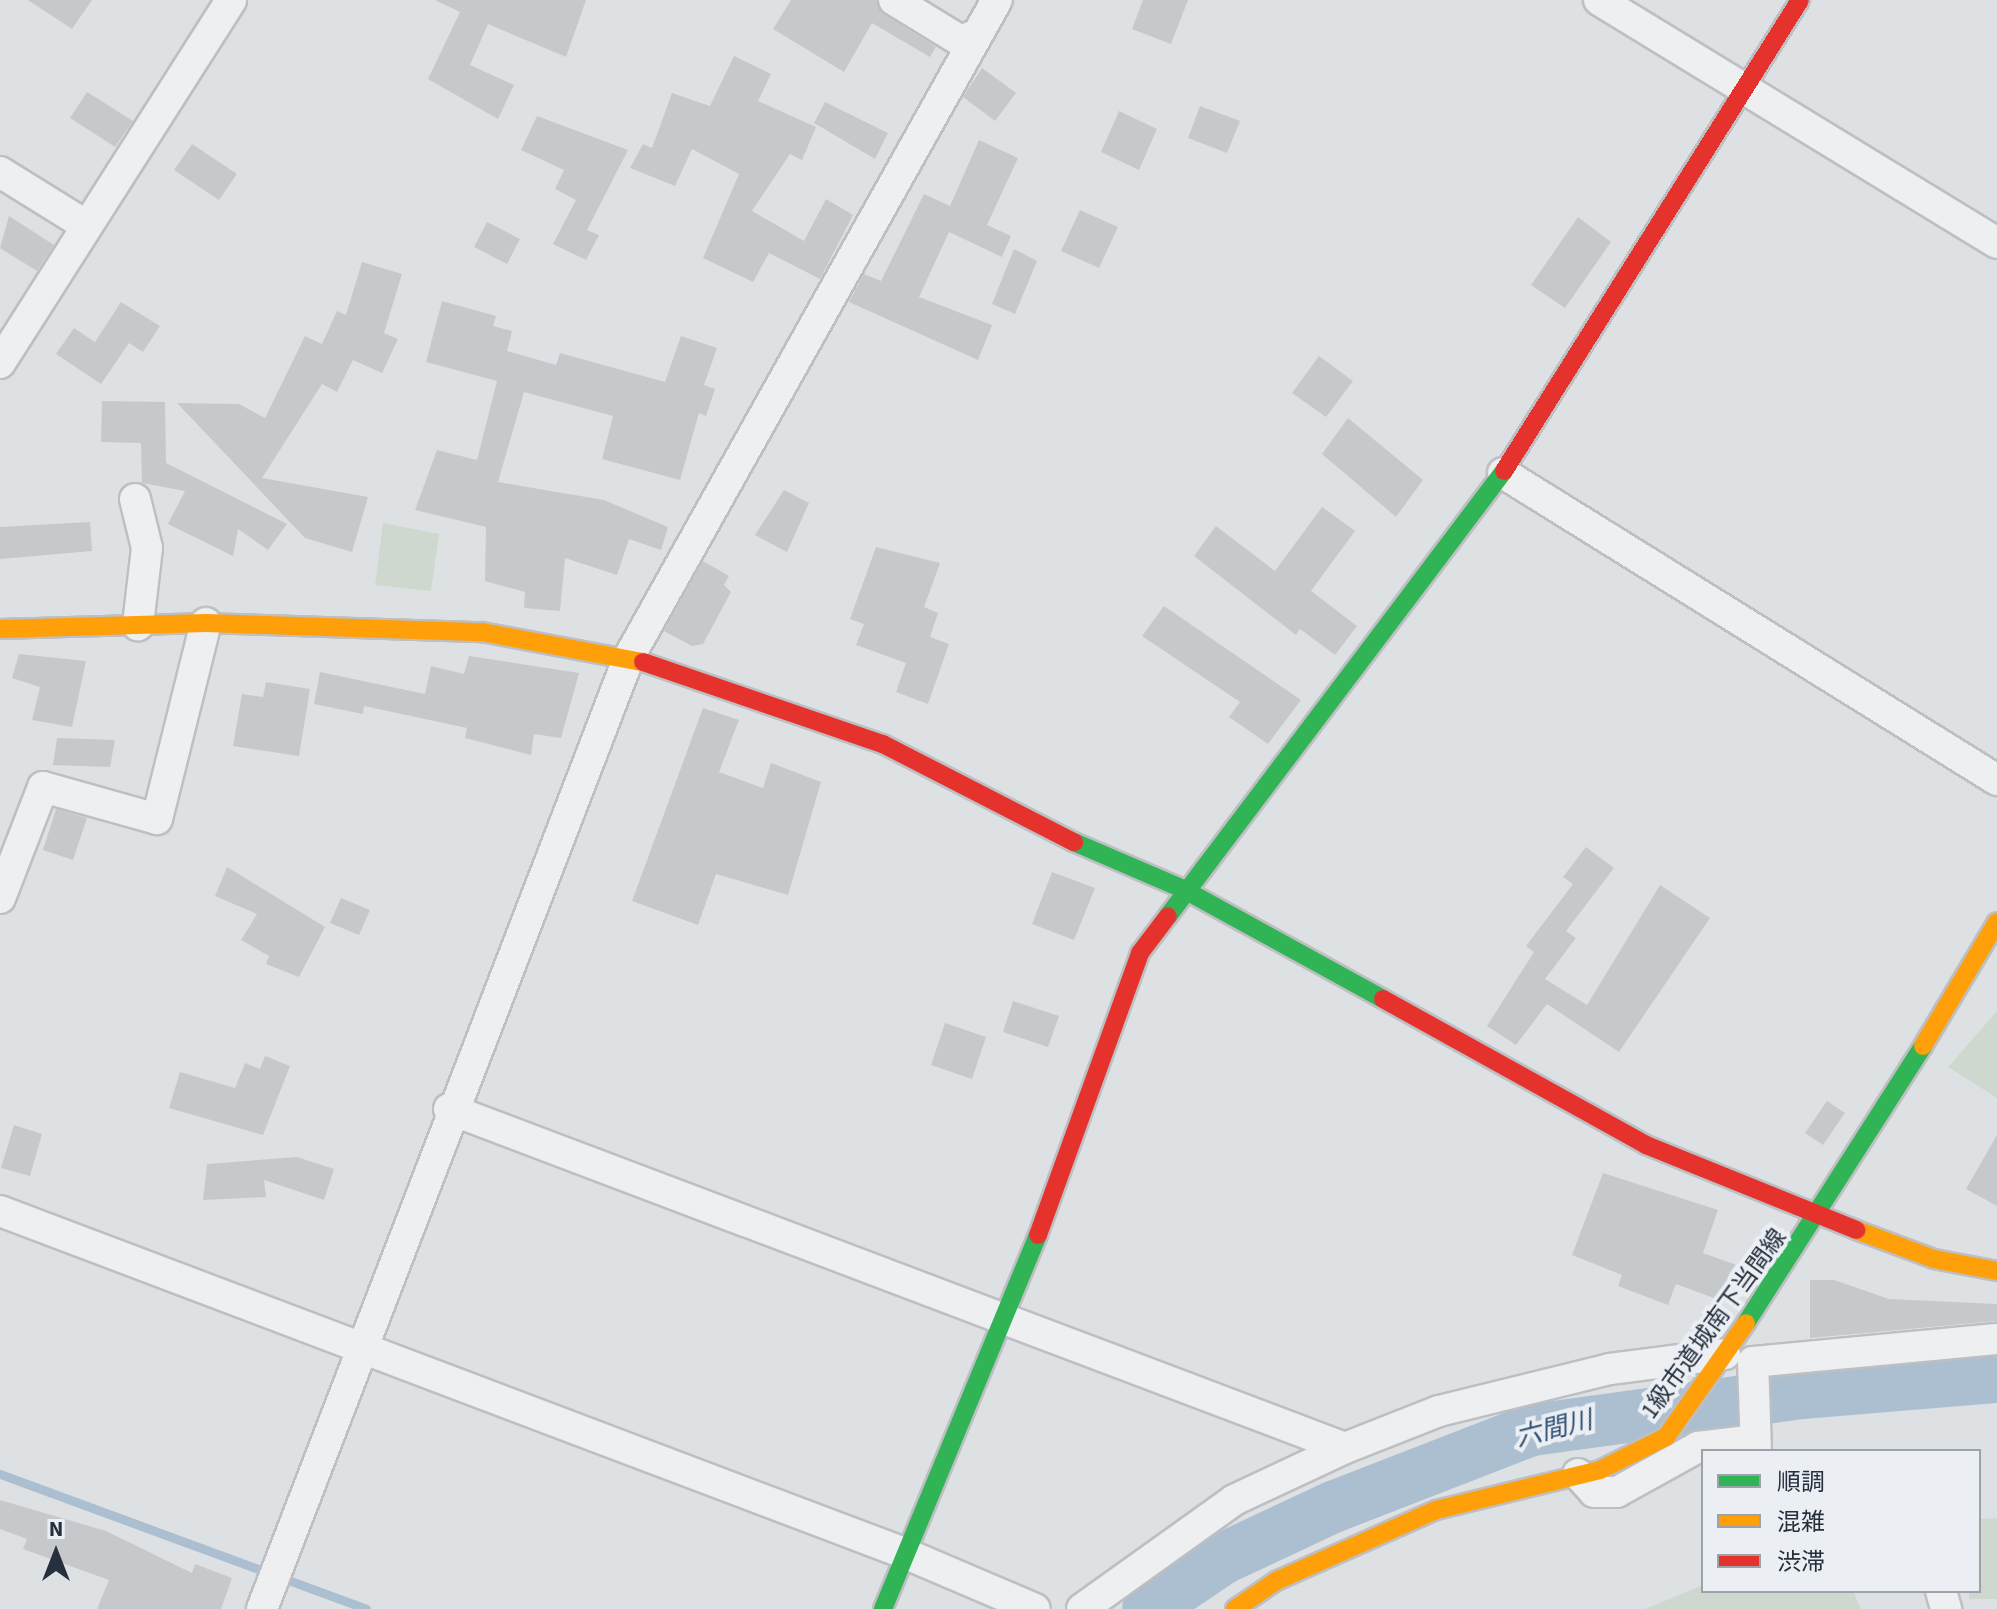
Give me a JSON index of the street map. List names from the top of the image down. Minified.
{"streets":{"street":["1級市道城南下当間線"]},"water":["六間川"],"legend":["順調","混雑","渋滞"],"north":"top"}
